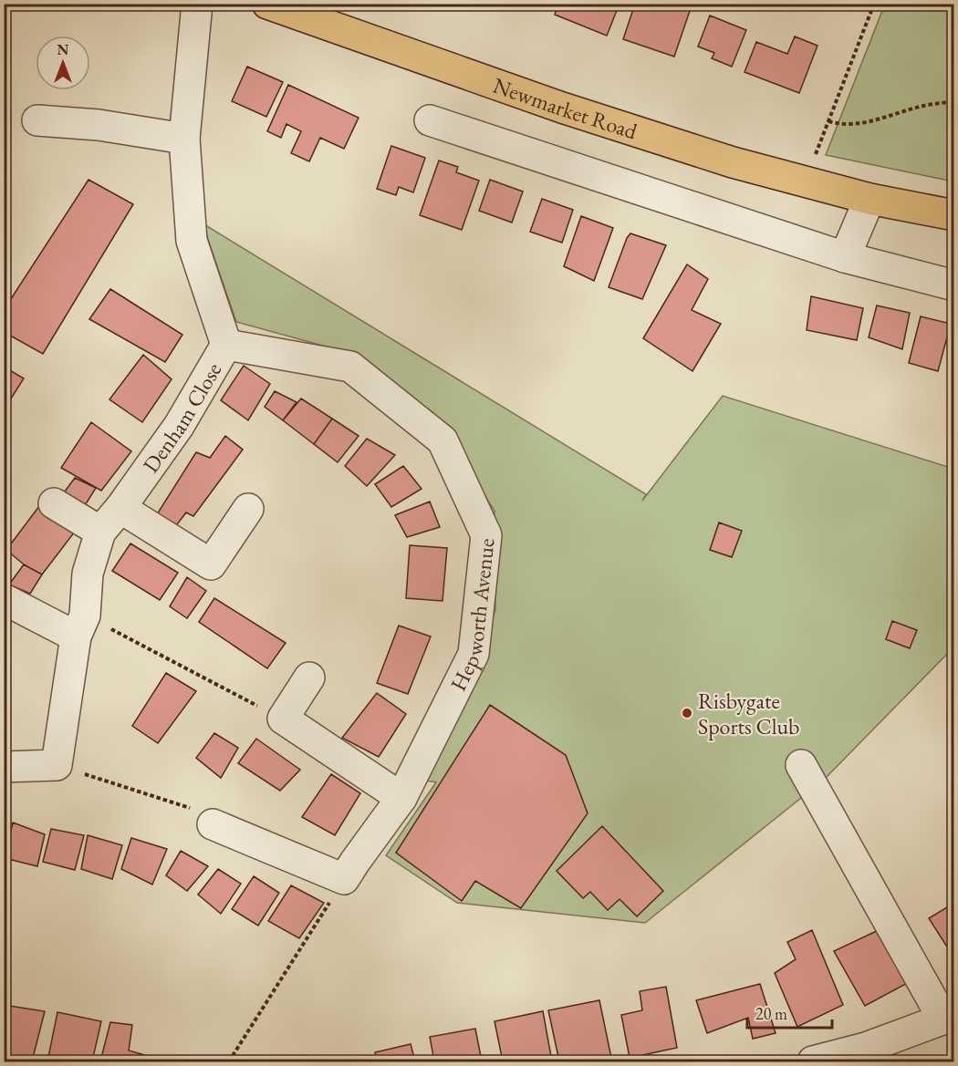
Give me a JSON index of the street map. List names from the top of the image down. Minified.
{"streets":{"main road":["Newmarket Road"],"street":["Denham Close","Hepworth Avenue"]},"crossings":[["Denham Close","Hepworth Avenue"]],"places":["Risbygate Sports Club"],"scale_bar":"20 m","north":"top"}
